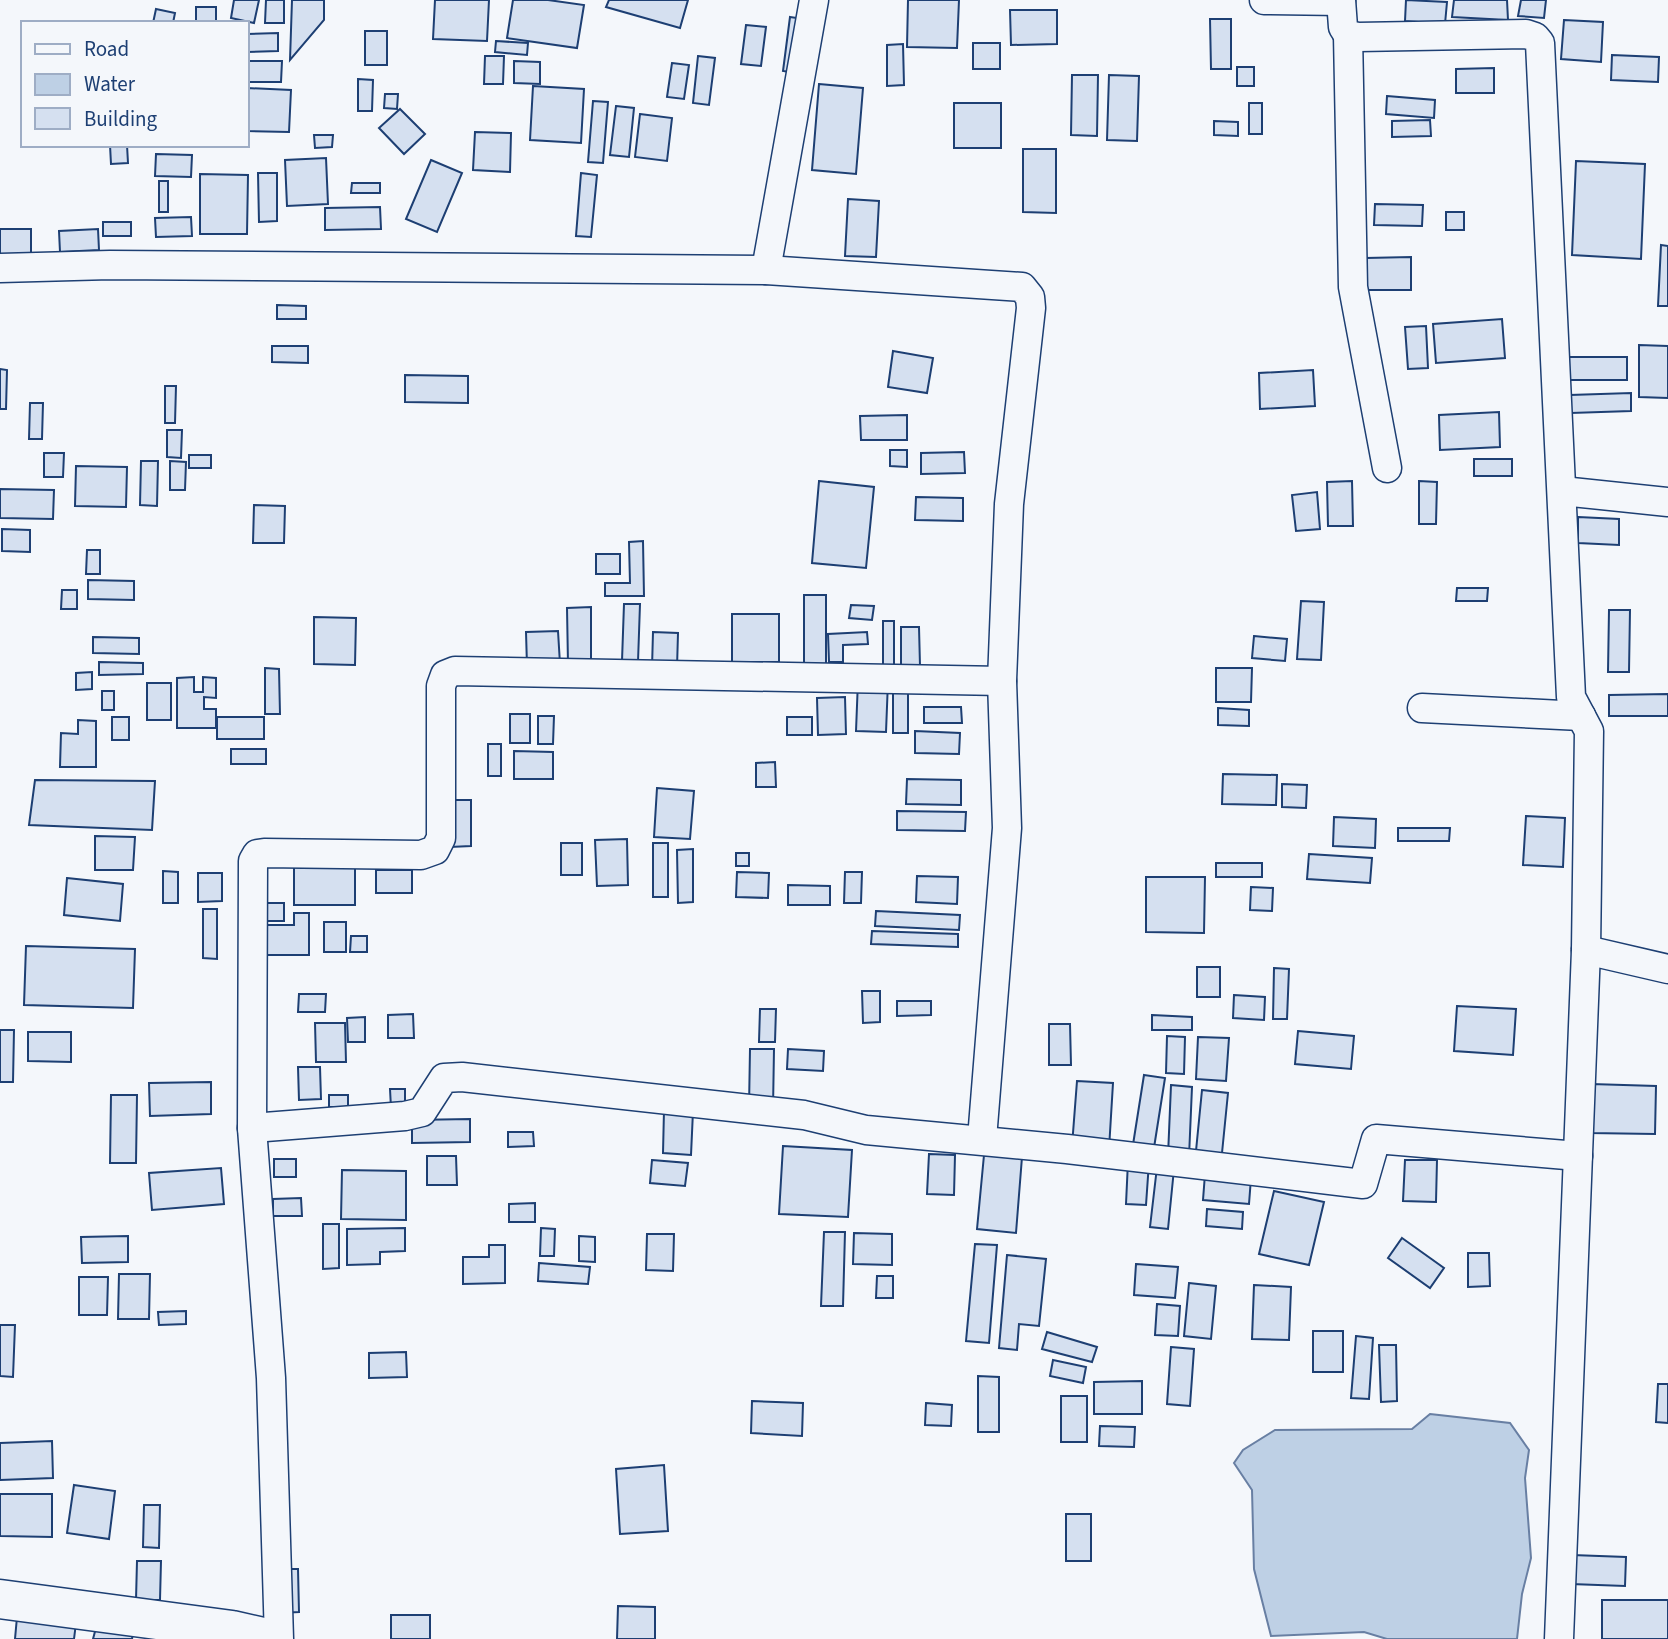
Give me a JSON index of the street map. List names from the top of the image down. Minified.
{"legend":["Road","Water","Building"]}
